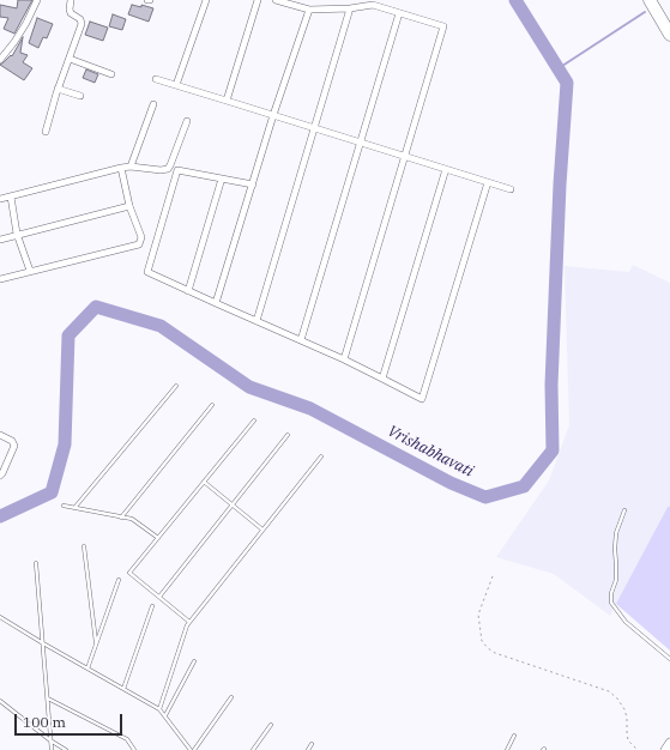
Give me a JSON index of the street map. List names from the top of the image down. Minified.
{"water":["Vrishabhavati"],"scale_bar":"100 m"}
